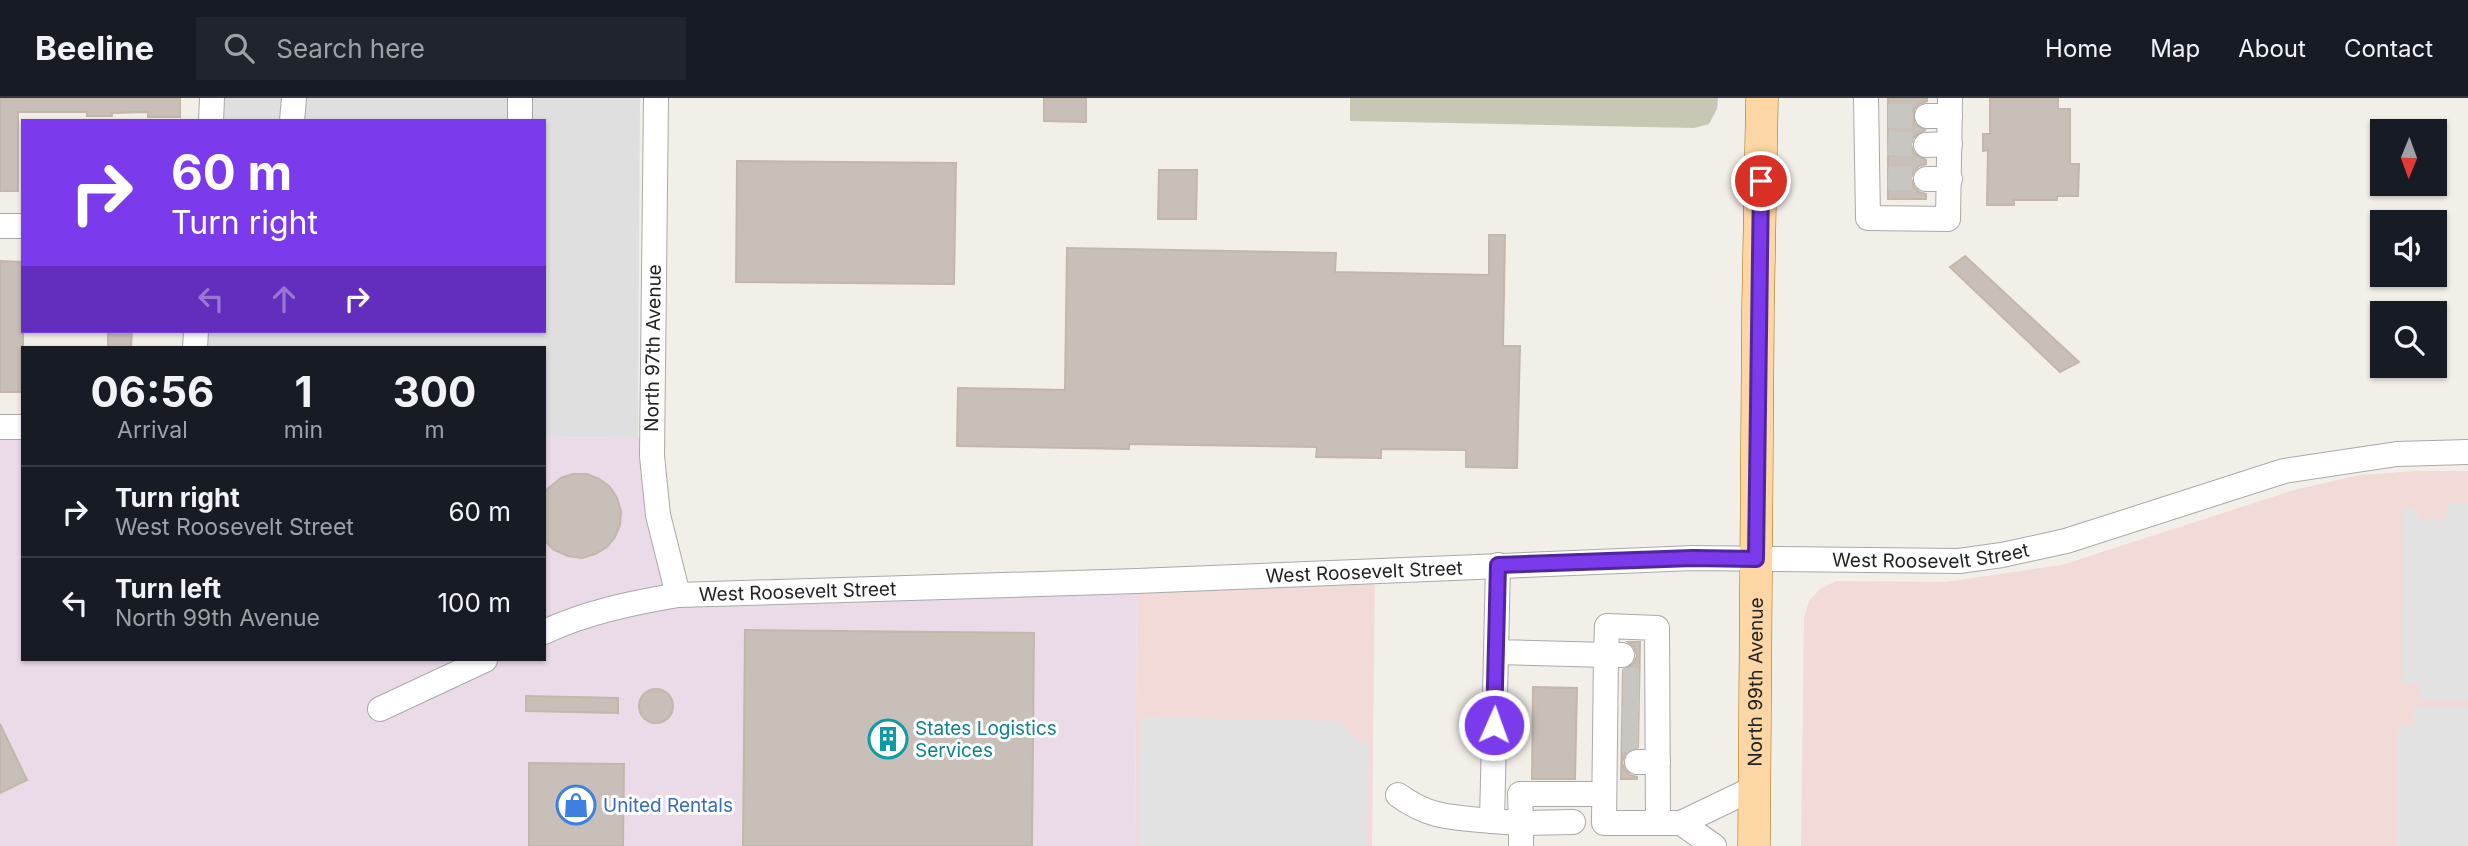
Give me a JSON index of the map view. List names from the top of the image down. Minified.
{"streets":{"main road":["North 99th Avenue"],"street":["North 97th Avenue","West Roosevelt Street"]},"crossings":[["North 97th Avenue","West Roosevelt Street"],["West Roosevelt Street","North 99th Avenue"]],"places":{"building":["States Logistics Services"],"shop":["United Rentals"]},"north":"bottom","page":{"header":"Beeline","search":"Search here","nav":["Home","Map","About","Contact"],"turn":["60 m","Turn right"],"eta":["06:56","Arrival","1","min","300","m"],"list":[{"name":"Turn right","note":"West Roosevelt Street","value":"60 m"},{"name":"Turn left","note":"North 99th Avenue","value":"100 m"}]}}
